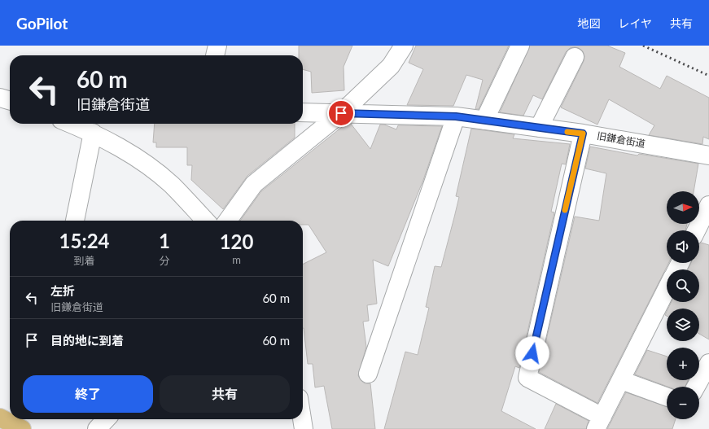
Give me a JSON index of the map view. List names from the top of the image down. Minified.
{"streets":{"street":["旧鎌倉街道"]},"north":"right","page":{"header":"GoPilot","nav":["地図","レイヤ","共有"],"turn":["60 m","旧鎌倉街道"],"map_buttons":["+","−"],"eta":["15:24","到着","1","分","120","m"],"list":[{"name":"左折","note":"旧鎌倉街道","value":"60 m"},{"name":"目的地に到着","value":"60 m"}],"buttons":["終了","共有"]}}
